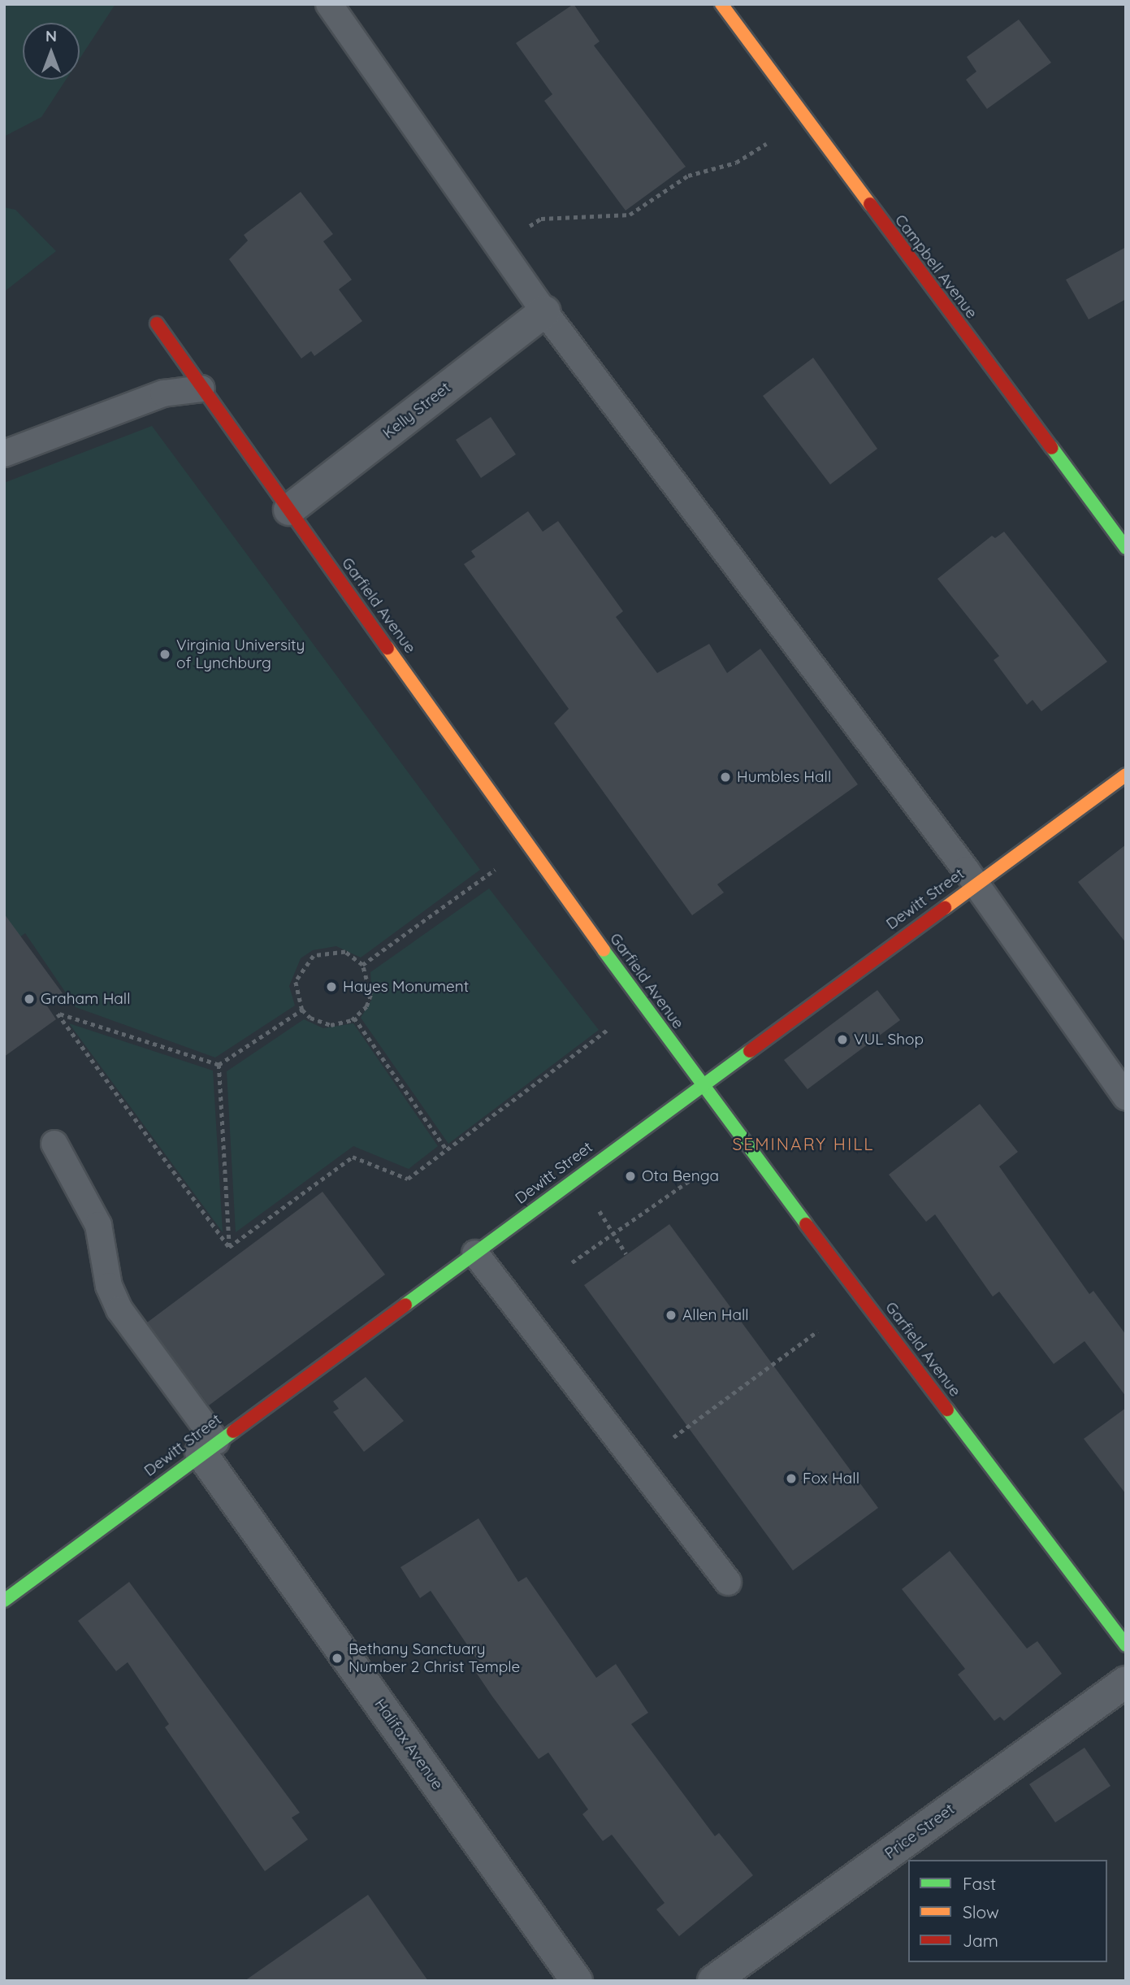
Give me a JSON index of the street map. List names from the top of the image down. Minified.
{"streets":{"street":["Campbell Avenue","Kelly Street","Garfield Avenue","Dewitt Street","Halifax Avenue","Price Street"]},"crossings":[["Kelly Street","Garfield Avenue"],["Garfield Avenue","Dewitt Street"],["Dewitt Street","Halifax Avenue"]],"districts":["SEMINARY HILL"],"places":["Virginia University of Lynchburg","Humbles Hall","Hayes Monument","Graham Hall","VUL Shop","Ota Benga","Allen Hall","Fox Hall","Bethany Sanctuary Number 2 Christ Temple"],"legend":["Fast","Slow","Jam"],"north":"top"}
